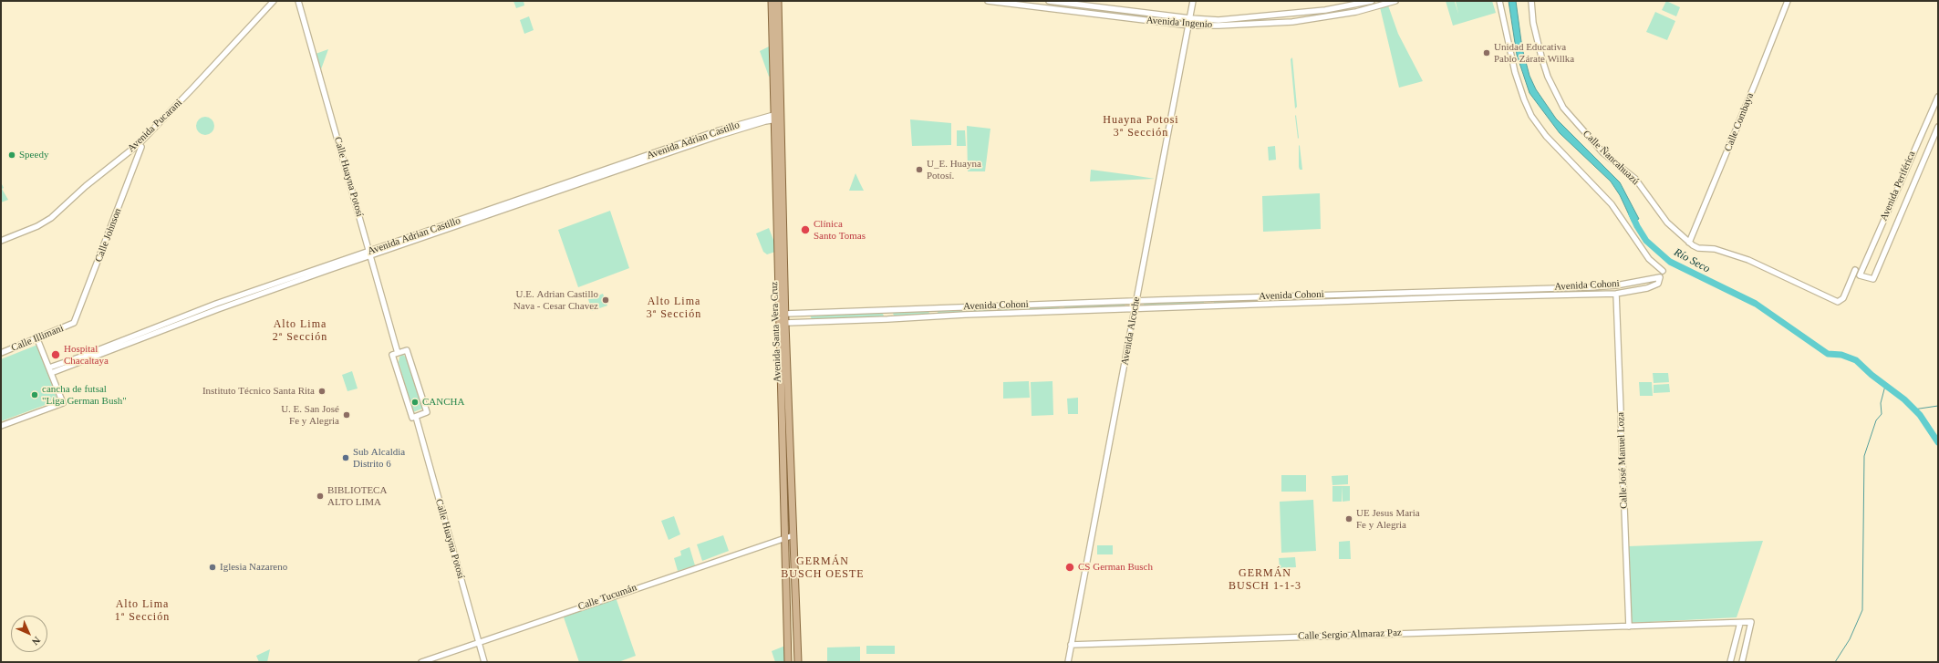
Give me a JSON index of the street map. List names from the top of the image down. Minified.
{"streets":{"main road":["Avenida Santa Vera Cruz"],"street":["Avenida Ingenio","Calle Combaya","Avenida Pucarani","Avenida Adrian Castillo","Calle Ñancahuazú","Calle Huayna Potosí","Avenida Periférica","Calle Johnson","Avenida Cohoni","Avenida Alcoche","Calle Illimani","Calle José Manuel Loza","Calle Tucumán","Calle Sergio Almaraz Paz"]},"crossings":[["Avenida Ingenio","Avenida Alcoche"],["Calle Combaya","Calle Ñancahuazú"],["Avenida Pucarani","Calle Johnson"],["Avenida Adrian Castillo","Calle Huayna Potosí"],["Avenida Adrian Castillo","Avenida Santa Vera Cruz"],["Calle Huayna Potosí","Calle Tucumán"],["Calle Johnson","Calle Illimani"],["Avenida Cohoni","Avenida Alcoche"],["Avenida Cohoni","Avenida Santa Vera Cruz"],["Avenida Cohoni","Calle José Manuel Loza"],["Avenida Alcoche","Calle Sergio Almaraz Paz"],["Avenida Santa Vera Cruz","Calle Tucumán"],["Calle José Manuel Loza","Calle Sergio Almaraz Paz"]],"districts":["Huayna Potosi 3ª Sección","Alto Lima 3ª Sección","Alto Lima 2ª Sección","GERMÁN BUSCH OESTE","GERMÁN BUSCH 1-1-3","Alto Lima 1ª Sección"],"water":["Río Seco"],"places":["Unidad Educativa Pablo Zárate Willka","Speedy","U_E. Huayna Potosí.","Clínica Santo Tomas","U.E. Adrian Castillo Nava - Cesar Chavez","Hospital Chacaltaya","Instituto Técnico Santa Rita","cancha de futsal \"Liga German Bush\"","CANCHA","U. E. San José Fe y Alegria","Sub Alcaldia Distrito 6","BIBLIOTECA ALTO LIMA","UE Jesus Maria Fe y Alegria","Iglesia Nazareno","CS German Busch"],"north":"bottom right"}
